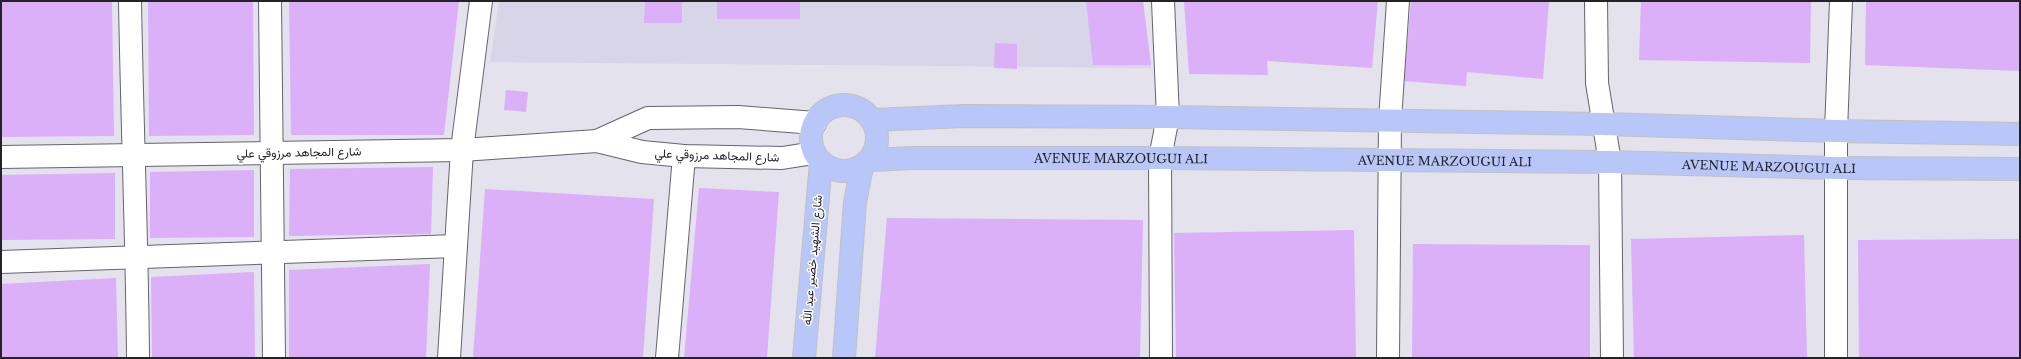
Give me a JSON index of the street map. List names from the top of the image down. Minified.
{"streets":{"main road":["AVENUE MARZOUGUI ALI","شارع الشهيد خضير عبد الله"],"street":["شارع المجاهد مرزوقي علي"]},"crossings":[["شارع المجاهد مرزوقي علي","AVENUE MARZOUGUI ALI"],["شارع المجاهد مرزوقي علي","شارع الشهيد خضير عبد الله"],["AVENUE MARZOUGUI ALI","شارع الشهيد خضير عبد الله"]]}
